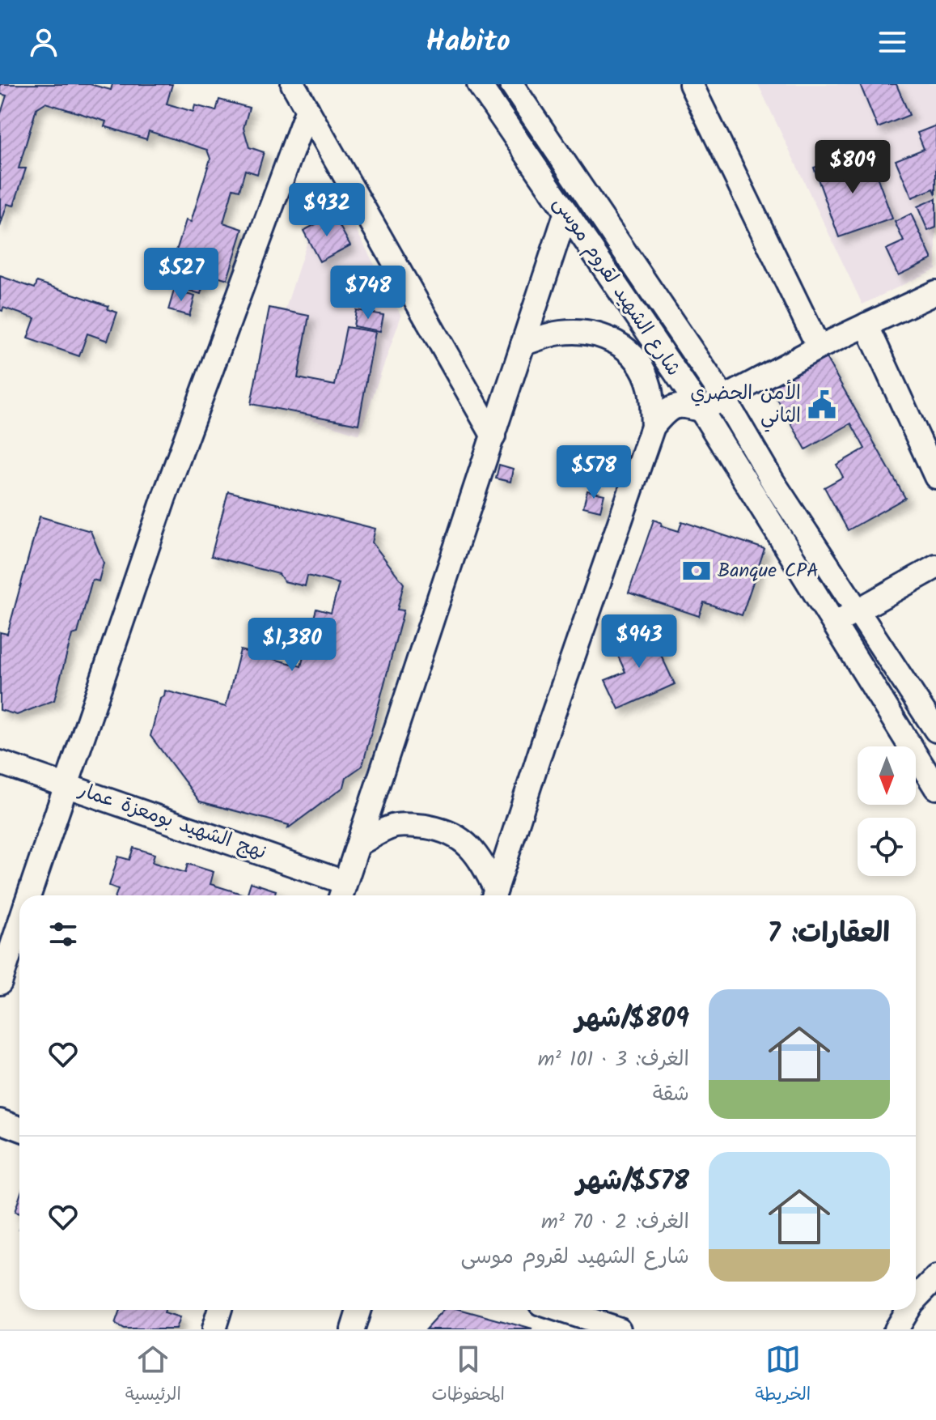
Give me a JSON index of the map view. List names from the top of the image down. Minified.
{"streets":{"street":["شارع الشهيد لقروم موسى","نهج الشهيد بومعزة عمار"]},"places":{"public building":["الأمن الحضري الثاني"],"bank":["Banque CPA"]},"north":"bottom","page":{"header":"Habito","price":["$809","$932","$527","$748","$578","$943","$1,380"],"heading":"العقارات: 7","list":[{"name":"$809/شهر","note":"الغرف: 3 · 101 m² · شقة"},{"name":"$578/شهر","note":"الغرف: 2 · 70 m² · شارع الشهيد لقروم موسى"}],"tabs":["الخريطة","المحفوظات","الرئيسية"]}}
